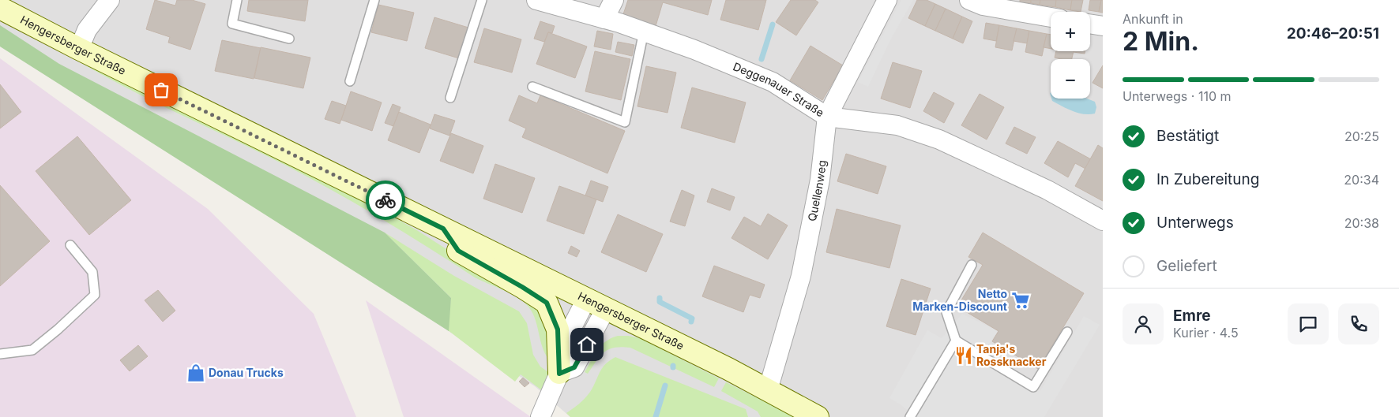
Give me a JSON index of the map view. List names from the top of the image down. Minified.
{"streets":{"main road":["Hengersberger Straße"],"street":["Deggenauer Straße","Quellenweg"]},"crossings":[["Hengersberger Straße","Quellenweg"],["Deggenauer Straße","Quellenweg"]],"places":{"supermarket":["Netto Marken-Discount"],"restaurant":["Tanja's Rossknacker"],"shop":["Donau Trucks"]},"page":{"heading":["2 Min.","Ankunft in","20:46–20:51"],"panel":["Emre","Kurier · 4.5"],"map_buttons":["+","−"],"bar":"Unterwegs · 110 m","list":[["Bestätigt","20:25"],["In Zubereitung","20:34"],["Unterwegs","20:38"],"Geliefert"]}}
